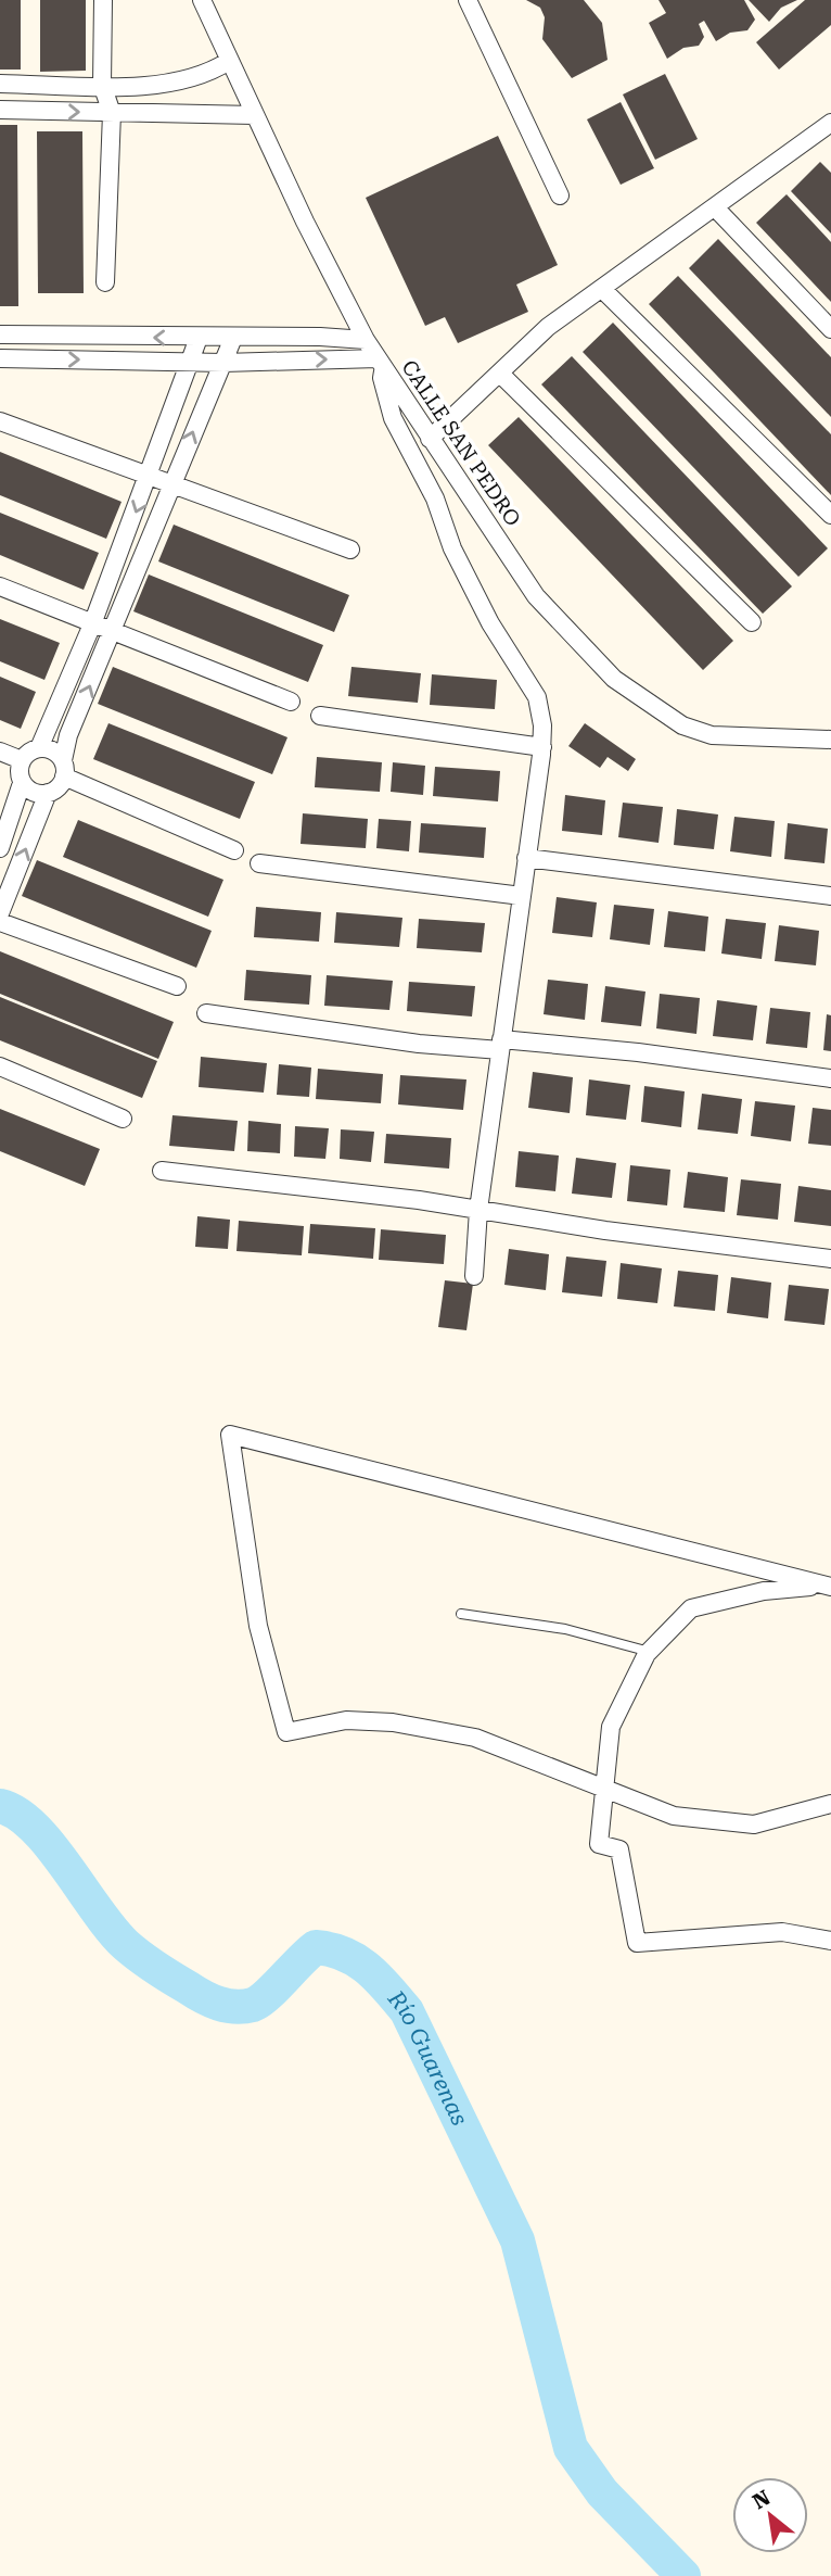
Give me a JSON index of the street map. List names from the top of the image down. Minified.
{"streets":{"street":["CALLE SAN PEDRO"]},"water":["Río Guarenas"],"north":"top left"}
